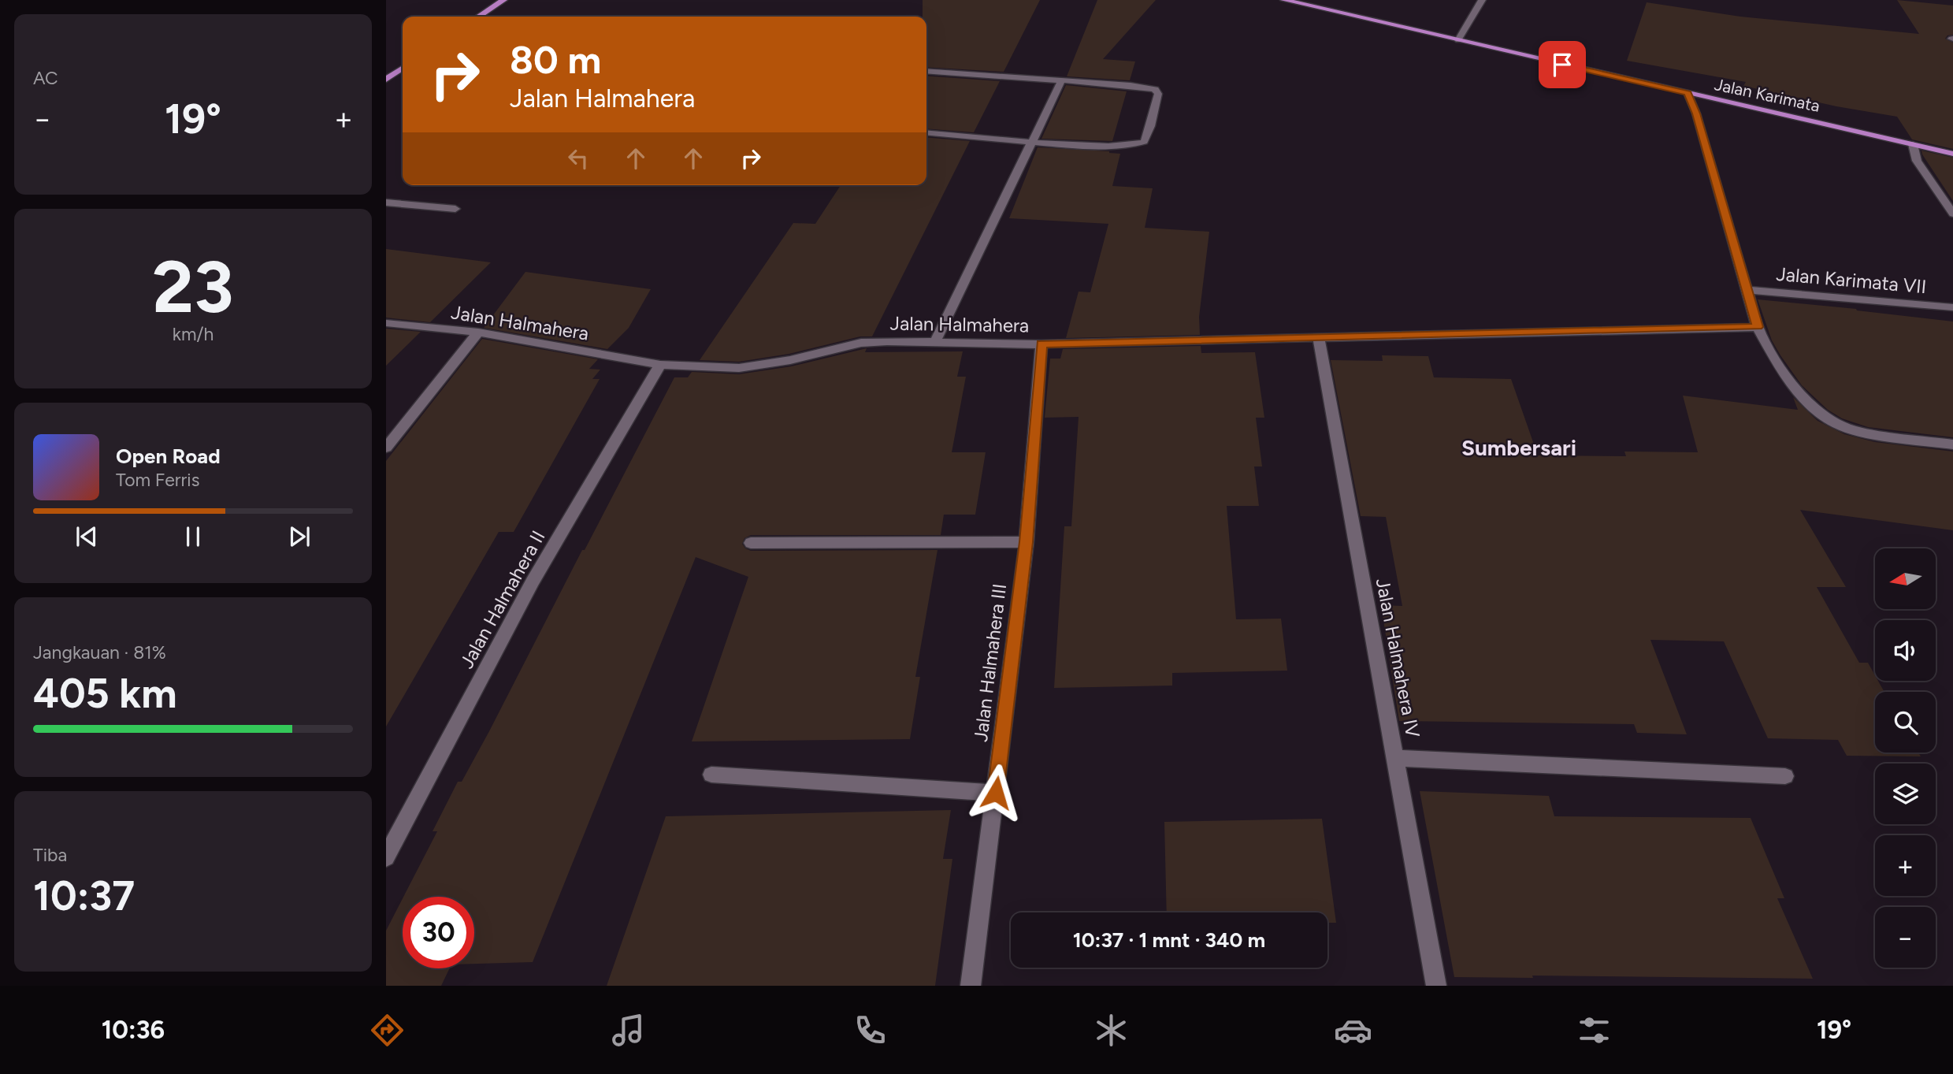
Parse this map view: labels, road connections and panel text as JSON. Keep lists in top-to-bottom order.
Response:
{
  "streets": {
    "main road": ["Jalan Karimata"],
    "street": [
      "Jalan Karimata VII",
      "Jalan Halmahera",
      "Jalan Halmahera II",
      "Jalan Halmahera IV",
      "Jalan Halmahera III"
    ]
  },
  "crossings": [
    ["Jalan Halmahera", "Jalan Halmahera II"],
    ["Jalan Halmahera", "Jalan Halmahera IV"],
    ["Jalan Halmahera", "Jalan Halmahera III"]
  ],
  "districts": ["Sumbersari"],
  "north": "left",
  "page": {
    "tile": [
      "AC",
      ["23", "km/h"],
      ["Jangkauan · 81%", "405 km"],
      ["Tiba", "10:37"]
    ],
    "turn": ["80 m", "Jalan Halmahera"],
    "heat": ["−", "19°", "+"],
    "song": ["Open Road", "Tom Ferris"],
    "map_buttons": ["+", "−"],
    "limit": "30",
    "trip": "10:37 · 1 mnt · 340 m",
    "tabs": ["10:36", "19°"]
  }
}
